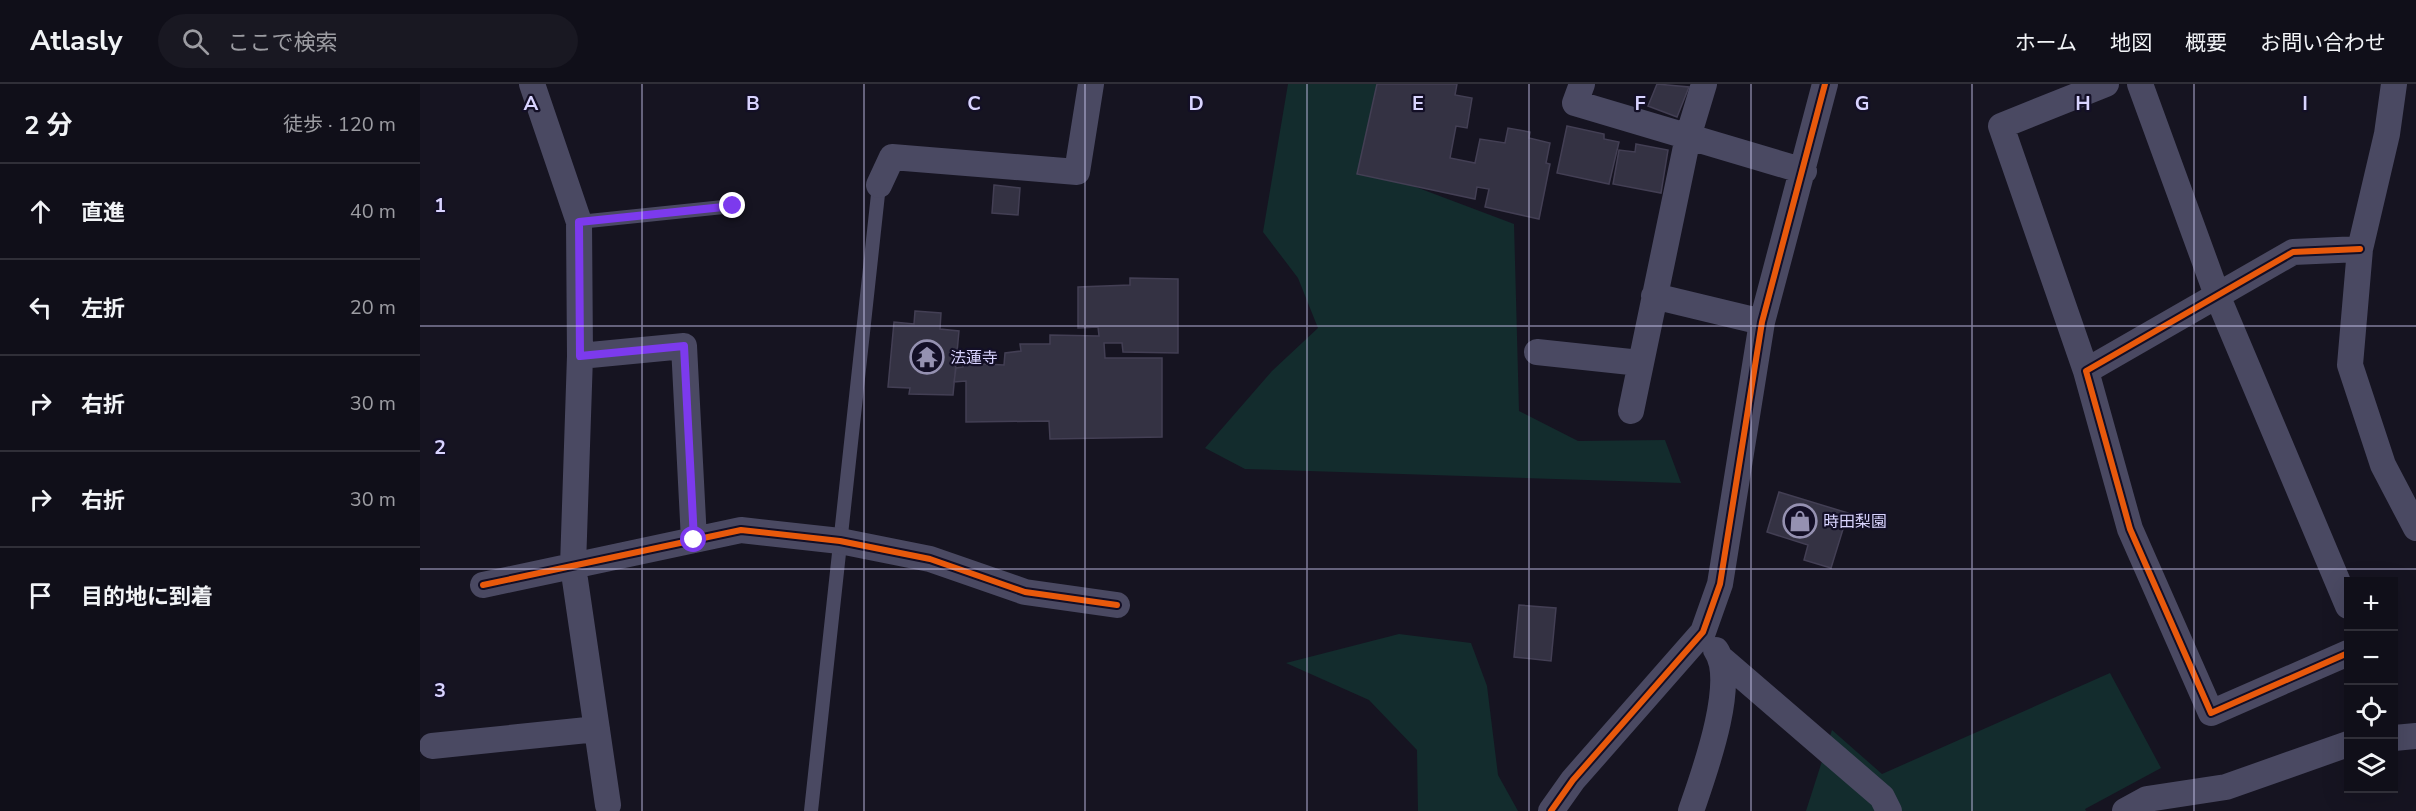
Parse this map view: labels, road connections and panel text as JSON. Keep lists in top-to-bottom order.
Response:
{
  "places": {
    "temple": ["法蓮寺"],
    "shop": ["時田梨園"]
  },
  "page": {
    "header": "Atlasly",
    "search": "ここで検索",
    "nav": [
      "ホーム",
      "地図",
      "概要",
      "お問い合わせ"
    ],
    "heading": ["2 分", "徒歩 · 120 m"],
    "list": [
      ["直進", "40 m"],
      ["左折", "20 m"],
      ["右折", "30 m"],
      ["右折", "30 m"],
      "目的地に到着"
    ],
    "map_buttons": ["+", "−"]
  },
  "grid": {
    "columns": [
      "A",
      "B",
      "C",
      "D",
      "E",
      "F",
      "G",
      "H",
      "I"
    ],
    "rows": ["1", "2", "3"]
  }
}
